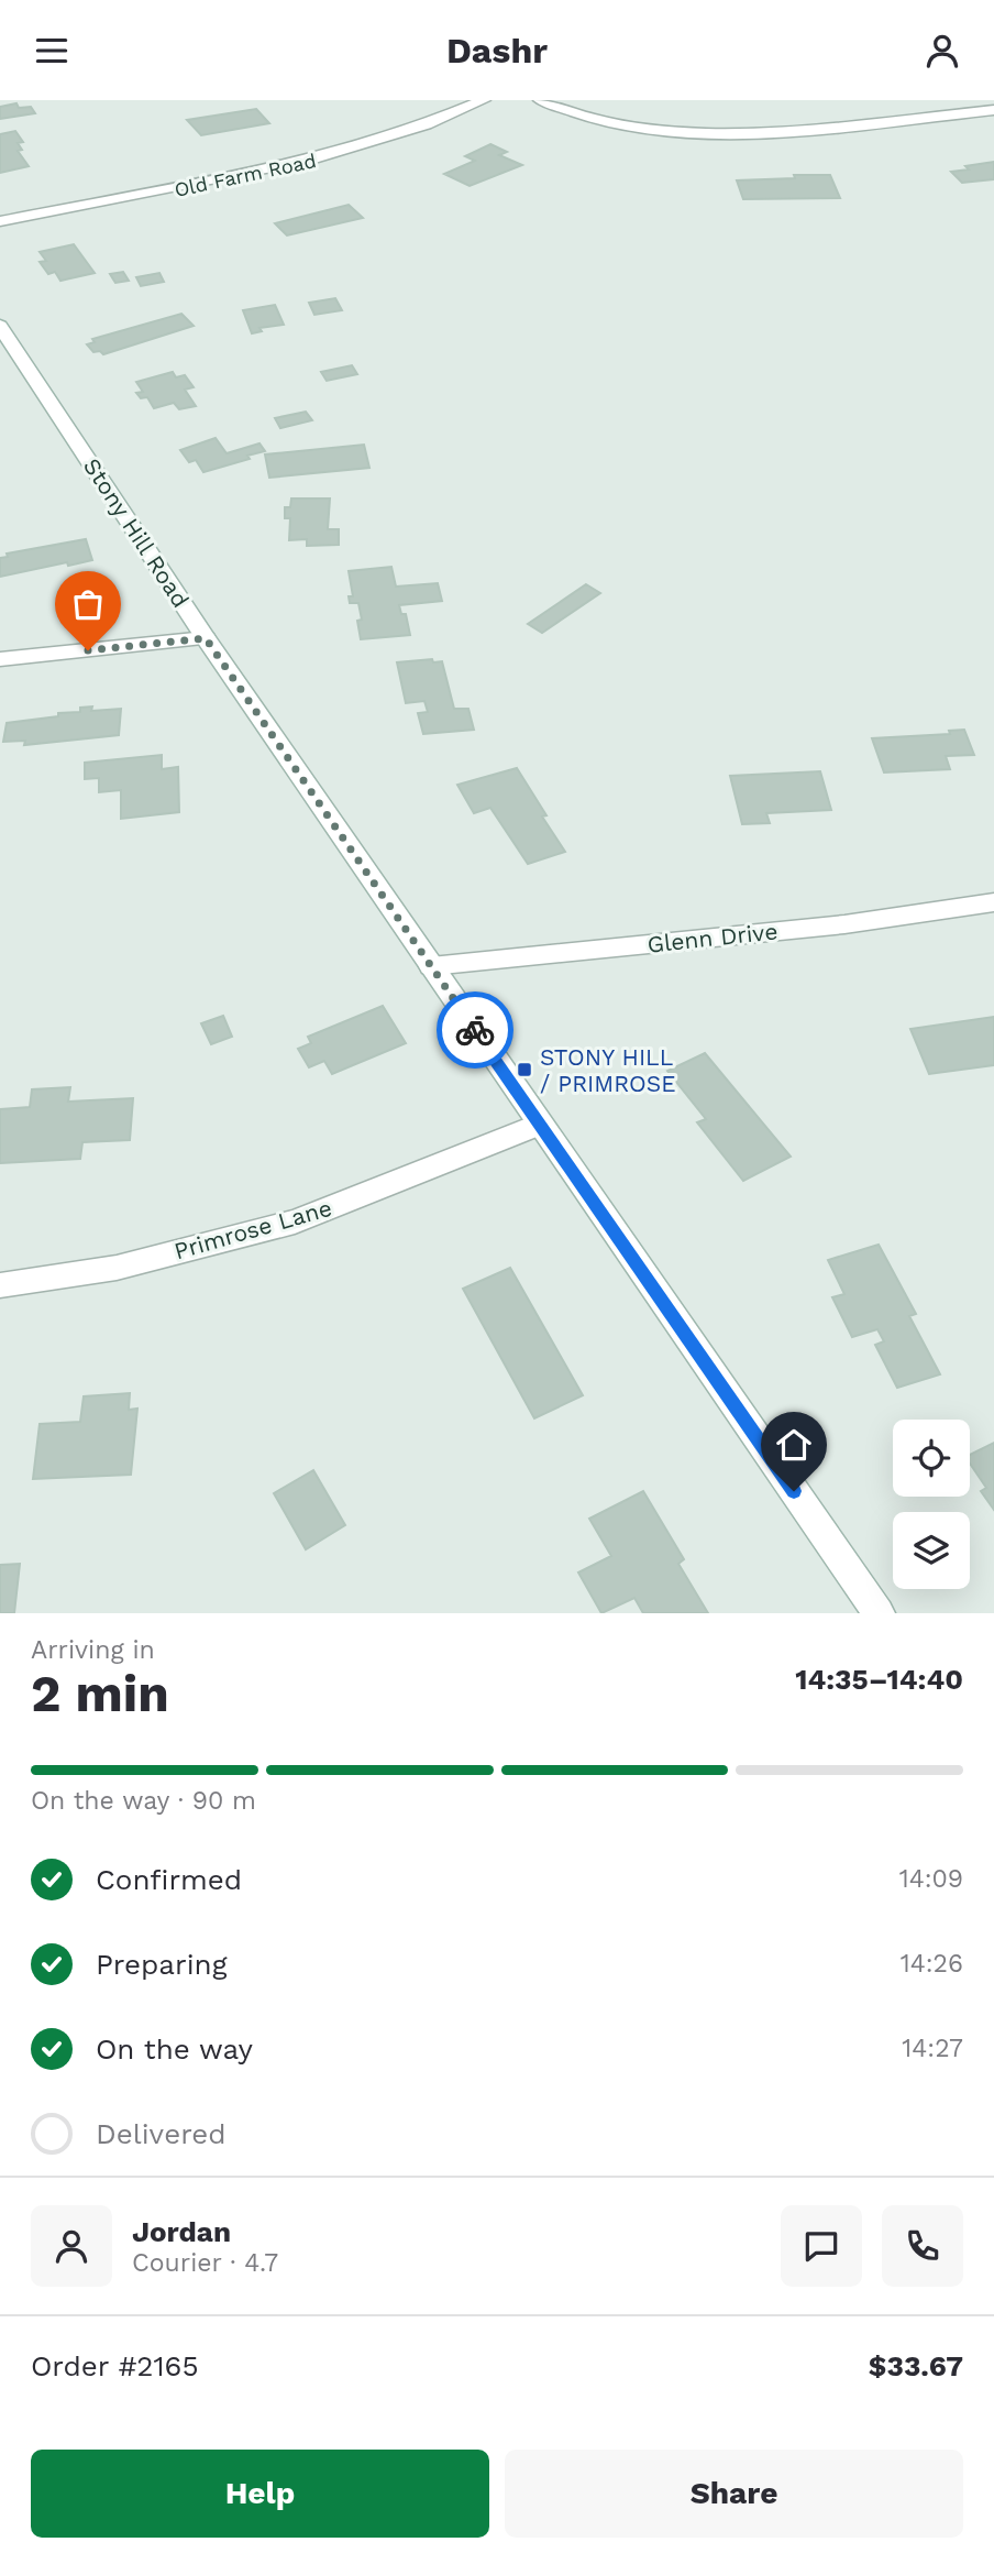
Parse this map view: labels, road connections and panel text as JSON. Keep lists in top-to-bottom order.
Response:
{
  "streets": {
    "street": [
      "Old Farm Road",
      "Stony Hill Road",
      "Glenn Drive",
      "Primrose Lane"
    ]
  },
  "crossings": [
    ["Stony Hill Road", "Glenn Drive"],
    ["Stony Hill Road", "Primrose Lane"]
  ],
  "places": {
    "transit": ["STONY HILL / PRIMROSE"]
  },
  "page": {
    "header": "Dashr",
    "heading": ["2 min", "Arriving in", "14:35–14:40"],
    "panel": [
      "Jordan",
      "Courier · 4.7",
      "Order #2165",
      "$33.67"
    ],
    "bar": "On the way · 90 m",
    "list": [
      ["Confirmed", "14:09"],
      ["Preparing", "14:26"],
      ["On the way", "14:27"],
      "Delivered"
    ],
    "buttons": ["Help", "Share"]
  }
}
